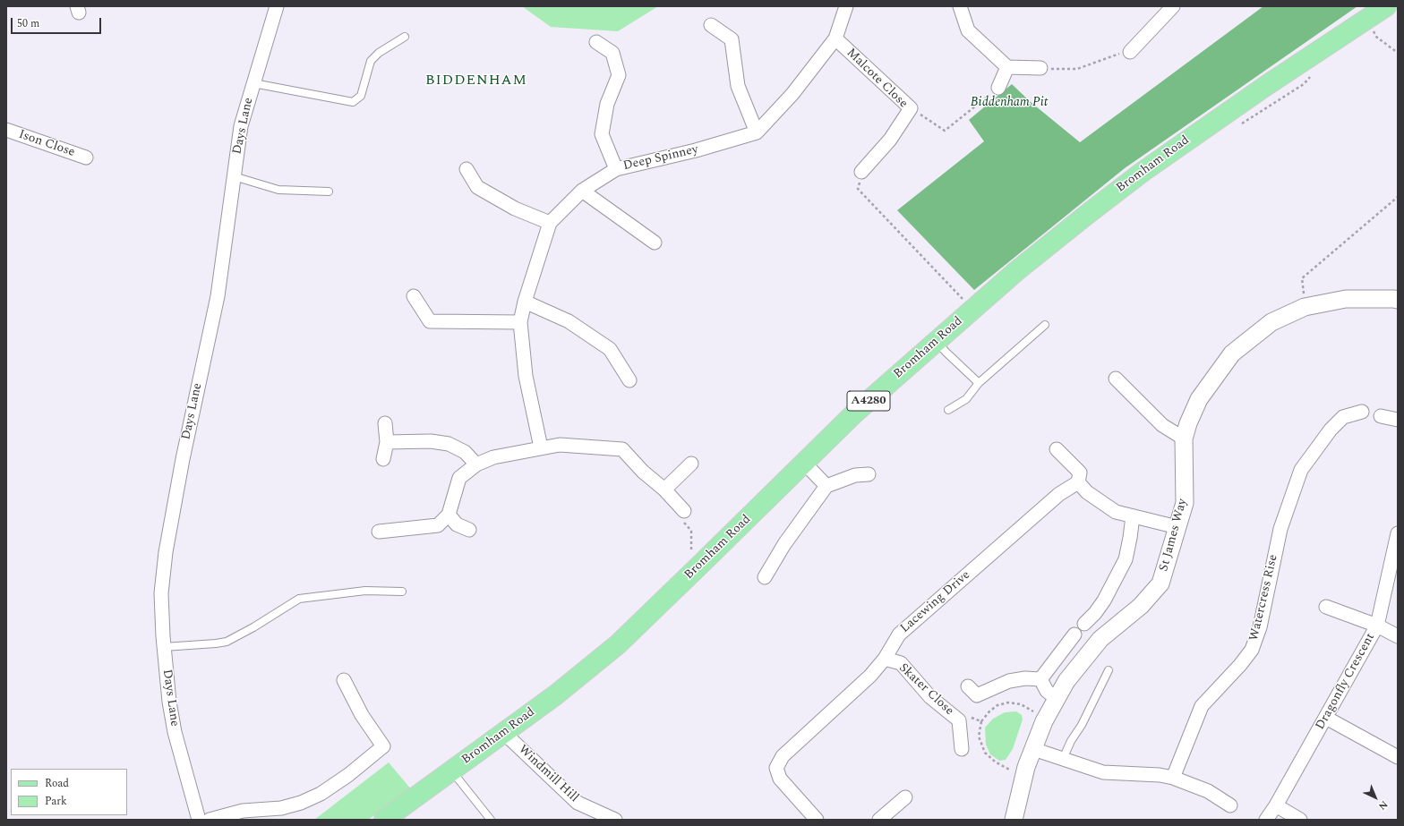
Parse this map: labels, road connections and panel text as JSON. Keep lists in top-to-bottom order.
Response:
{
  "streets": {
    "main road": ["Bromham Road", "A4280"],
    "street": [
      "Malcote Close",
      "Days Lane",
      "Ison Close",
      "Deep Spinney",
      "St James Way",
      "Watercress Rise",
      "Lacewing Drive",
      "Dragonfly Crescent",
      "Skater Close",
      "Windmill Hill"
    ]
  },
  "crossings": [
    ["Bromham Road", "Windmill Hill"],
    ["Lacewing Drive", "Skater Close"]
  ],
  "districts": ["BIDDENHAM"],
  "parks": ["Biddenham Pit"],
  "legend": ["Road", "Park"],
  "scale_bar": "50 m",
  "north": "bottom right"
}
